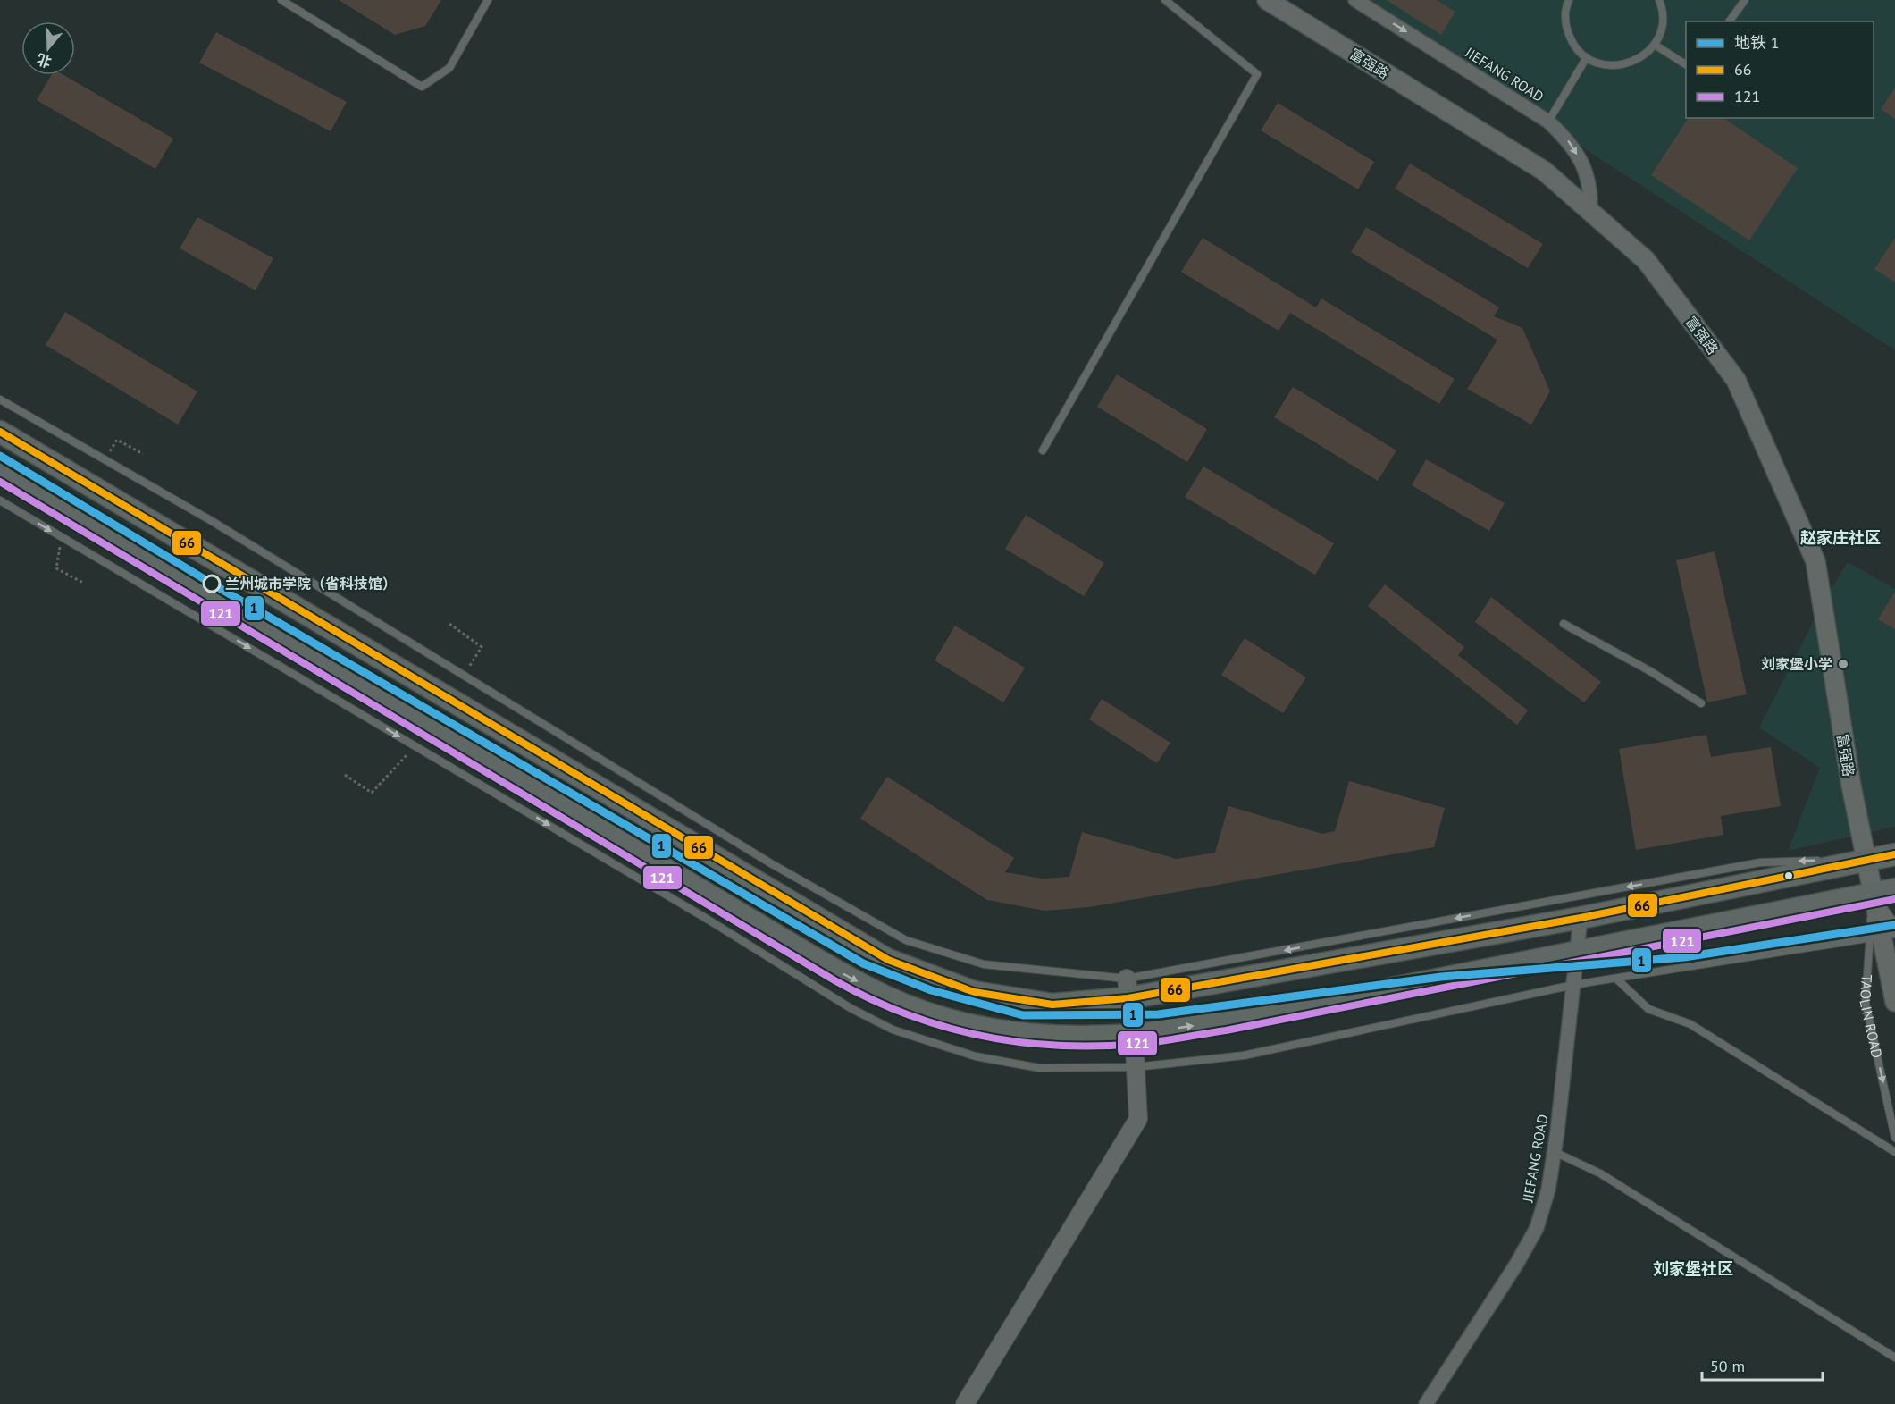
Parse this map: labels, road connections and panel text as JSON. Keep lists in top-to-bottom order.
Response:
{
  "streets": {
    "main road": ["富强路", "TAOLIN ROAD"],
    "street": ["JIEFANG ROAD"]
  },
  "crossings": [
    ["富强路", "JIEFANG ROAD"],
    ["富强路", "TAOLIN ROAD"]
  ],
  "one_way": ["JIEFANG ROAD"],
  "districts": ["赵家庄社区", "刘家堡社区"],
  "places": ["兰州城市学院（省科技馆）", "刘家堡小学"],
  "lines": ["transit line 66", "metro line 1", "transit line 121"],
  "legend": ["地铁 1", "66", "121"],
  "scale_bar": "50 m",
  "north": "bottom"
}
